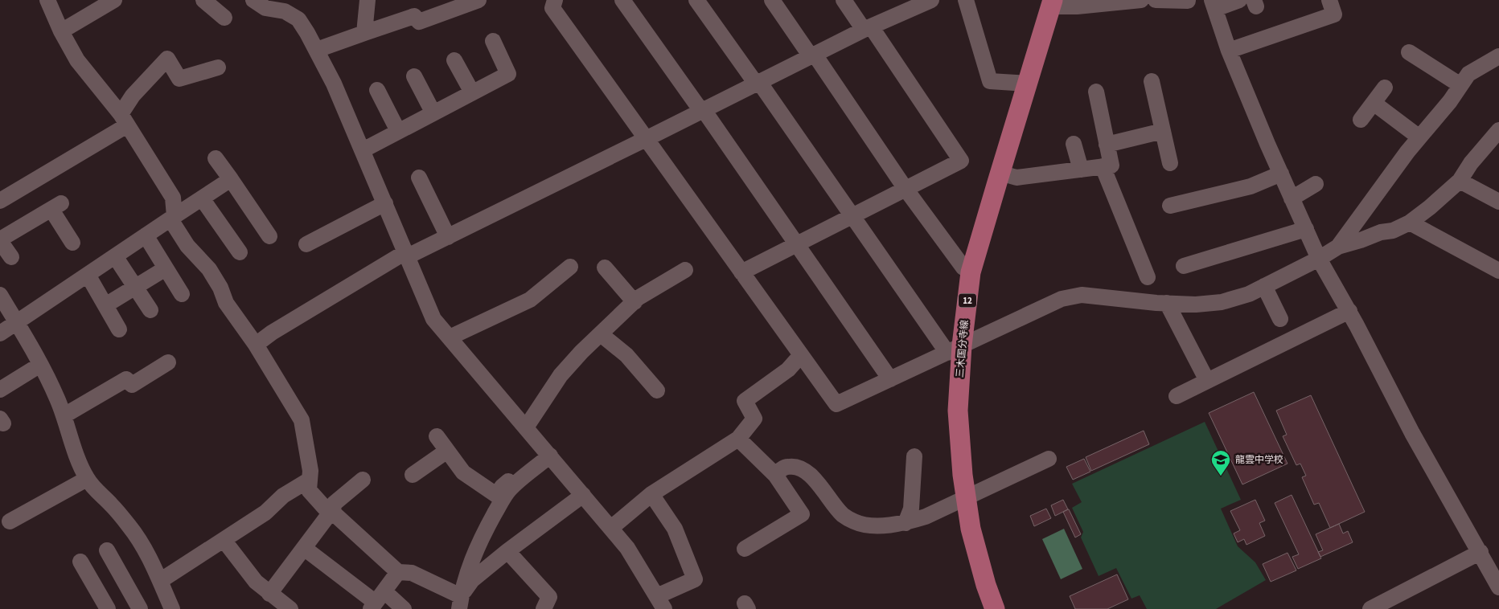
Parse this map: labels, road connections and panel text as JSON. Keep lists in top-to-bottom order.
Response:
{
  "streets": {
    "main road": ["12", "三木国分寺線"]
  },
  "places": {
    "school or university": ["龍雲中学校"]
  }
}
